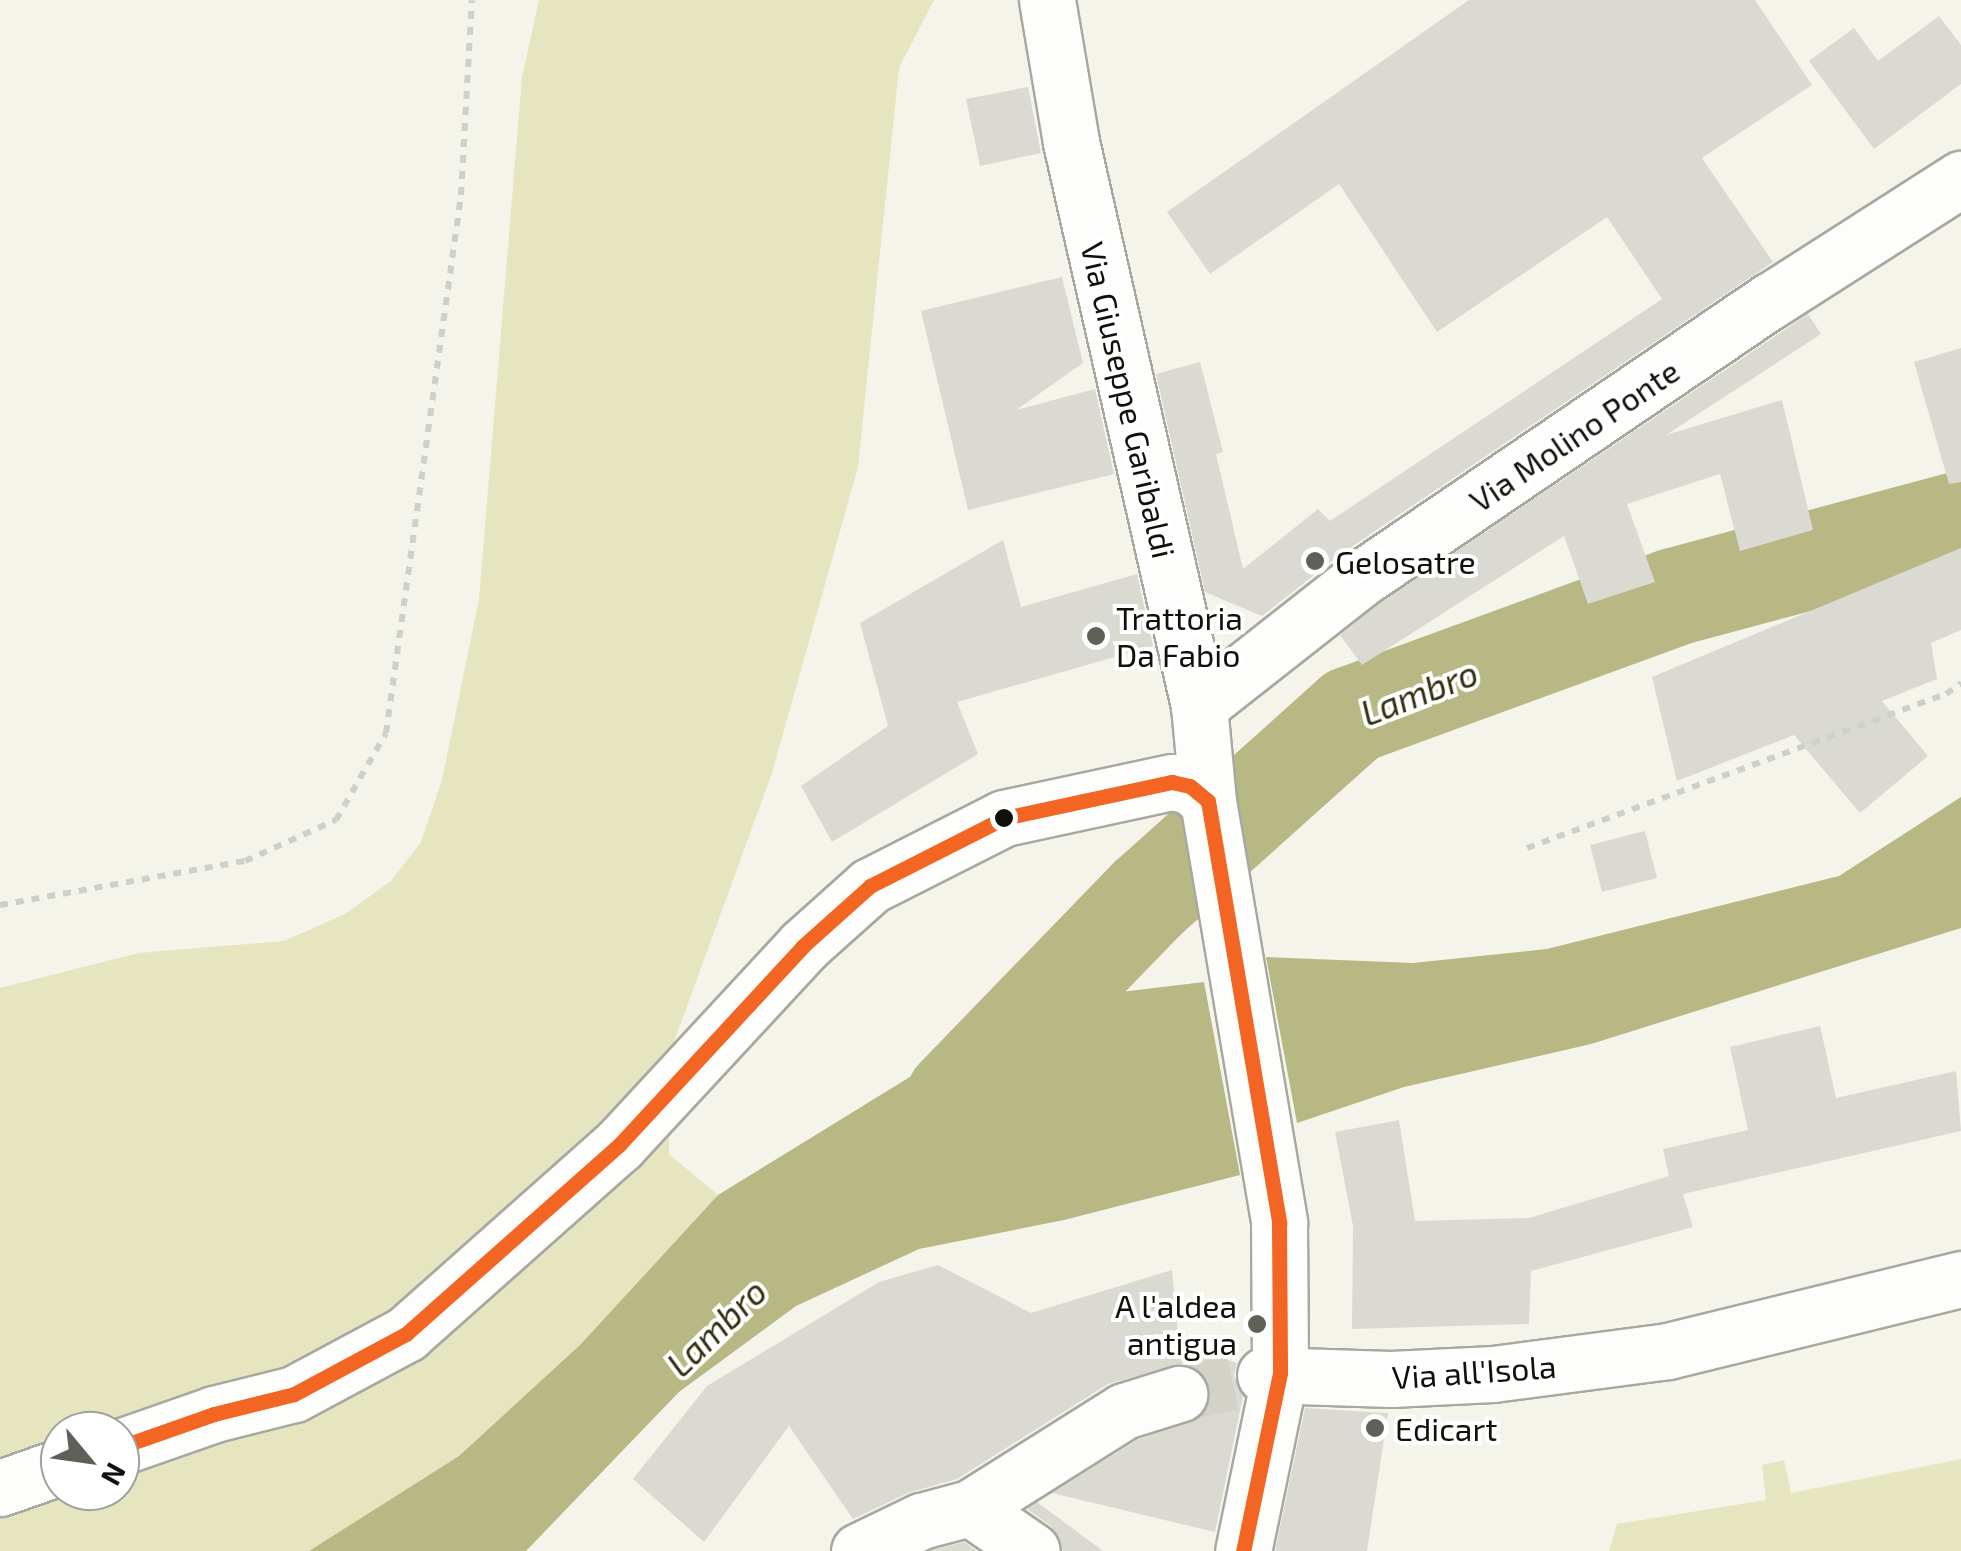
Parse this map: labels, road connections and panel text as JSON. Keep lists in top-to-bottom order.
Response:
{
  "streets": {
    "street": ["Via Giuseppe Garibaldi", "Via Molino Ponte", "Via all'Isola"]
  },
  "crossings": [
    ["Via Giuseppe Garibaldi", "Via Molino Ponte"],
    ["Via Giuseppe Garibaldi", "Via all'Isola"]
  ],
  "water": ["Lambro"],
  "places": [
    "Gelosatre",
    "Trattoria Da Fabio",
    "A l'aldea antigua",
    "Edicart"
  ],
  "north": "bottom right"
}
